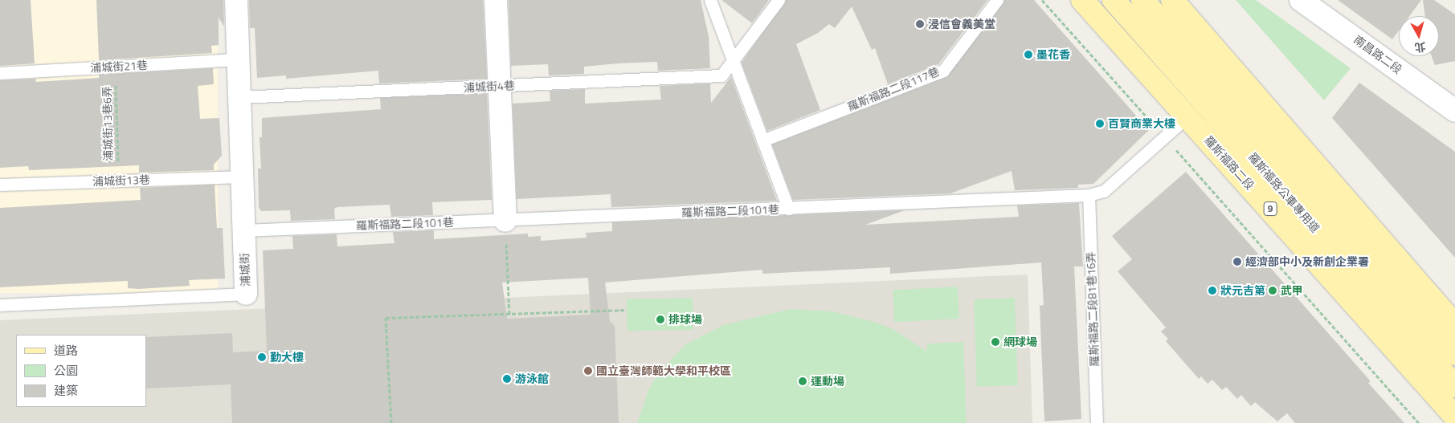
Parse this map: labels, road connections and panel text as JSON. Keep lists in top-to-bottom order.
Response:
{
  "streets": {
    "main road": ["羅斯福路二段", "羅斯福路公車專用道", "9"],
    "street": ["南昌路二段", "浦城街"],
    "lane": [
      "浦城街21巷",
      "浦城街4巷",
      "羅斯福路二段117巷",
      "浦城街13巷",
      "羅斯福路二段101巷",
      "羅斯福路二段81巷16弄"
    ],
    "path": ["浦城街13巷6弄"]
  },
  "crossings": [
    ["浦城街21巷", "浦城街13巷6弄"],
    ["浦城街21巷", "浦城街"],
    ["浦城街4巷", "浦城街"],
    ["浦城街13巷6弄", "浦城街13巷"],
    ["羅斯福路二段", "羅斯福路二段101巷"],
    ["浦城街13巷", "浦城街"],
    ["羅斯福路二段101巷", "浦城街"],
    ["羅斯福路二段101巷", "羅斯福路二段81巷16弄"]
  ],
  "places": [
    "浸信會義美堂",
    "墨花香",
    "百賢商業大樓",
    "經濟部中小及新創企業署",
    "狀元吉第",
    "武甲",
    "排球場",
    "網球場",
    "勤大樓",
    "國立臺灣師範大學和平校區",
    "游泳館",
    "運動場"
  ],
  "legend": ["道路", "公園", "建築"],
  "north": "bottom"
}
